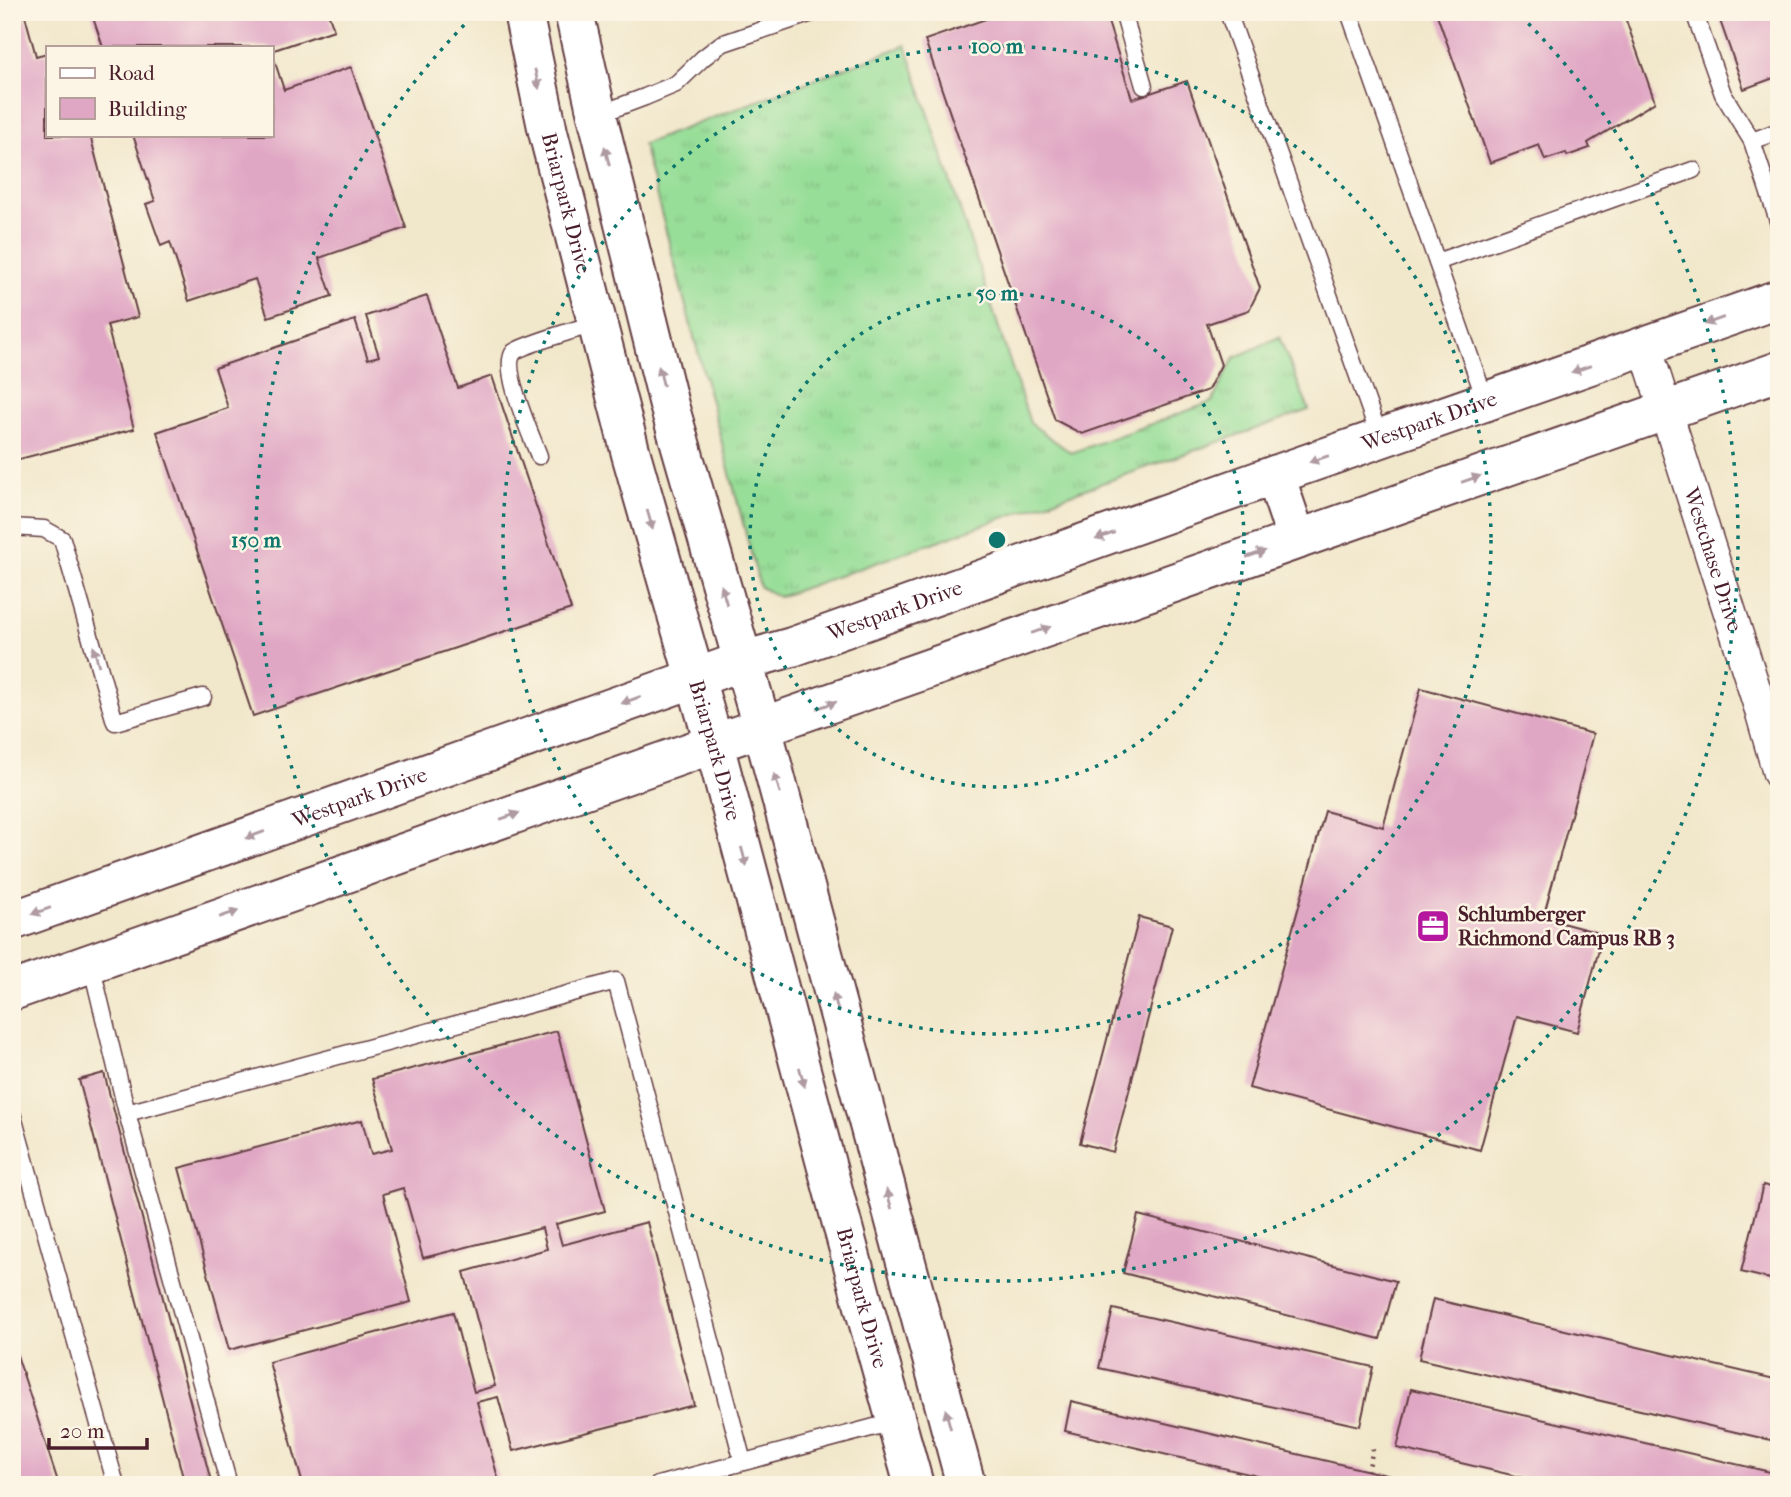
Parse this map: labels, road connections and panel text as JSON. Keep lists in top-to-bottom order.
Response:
{
  "streets": {
    "main road": ["Briarpark Drive", "Westpark Drive"],
    "street": ["Westchase Drive"]
  },
  "crossings": [
    ["Briarpark Drive", "Westpark Drive"],
    ["Westpark Drive", "Westchase Drive"]
  ],
  "places": {
    "office": ["Schlumberger Richmond Campus RB 3"]
  },
  "legend": ["Road", "Building"],
  "scale_bar": "20 m",
  "rings": ["100 m", "50 m", "150 m"]
}
